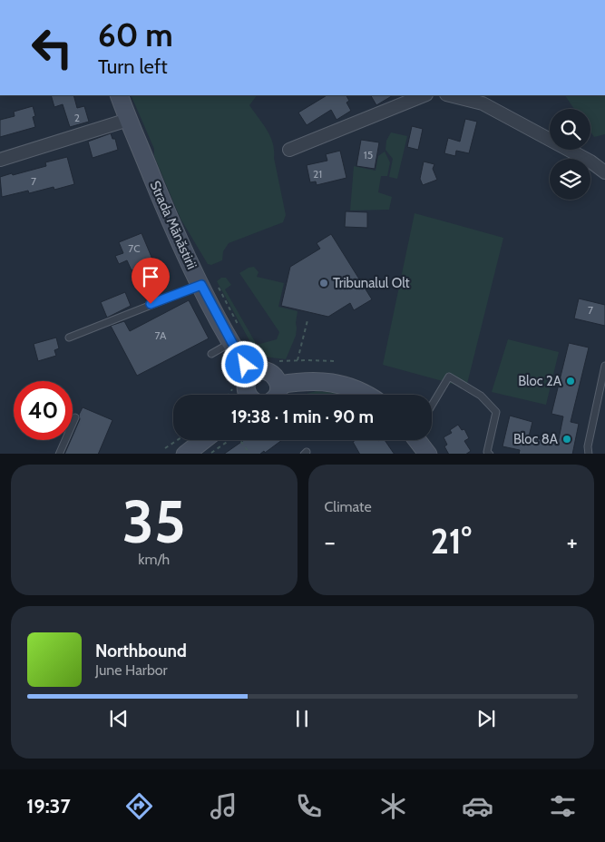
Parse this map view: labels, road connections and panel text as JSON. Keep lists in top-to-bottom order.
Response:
{
  "streets": {
    "street": ["Strada Mănăstirii"]
  },
  "places": ["Tribunalul Olt", "Bloc 2A", "Bloc 8A"],
  "house_numbers": [
    "2",
    "15",
    "21",
    "7",
    "7C",
    "7",
    "7A"
  ],
  "page": {
    "turn": ["60 m", "Turn left"],
    "limit": "40",
    "trip": "19:38 · 1 min · 90 m",
    "tile": [
      ["35", "km/h"],
      "Climate"
    ],
    "heat": ["−", "21°", "+"],
    "song": ["Northbound", "June Harbor"],
    "tabs": "19:37"
  }
}
